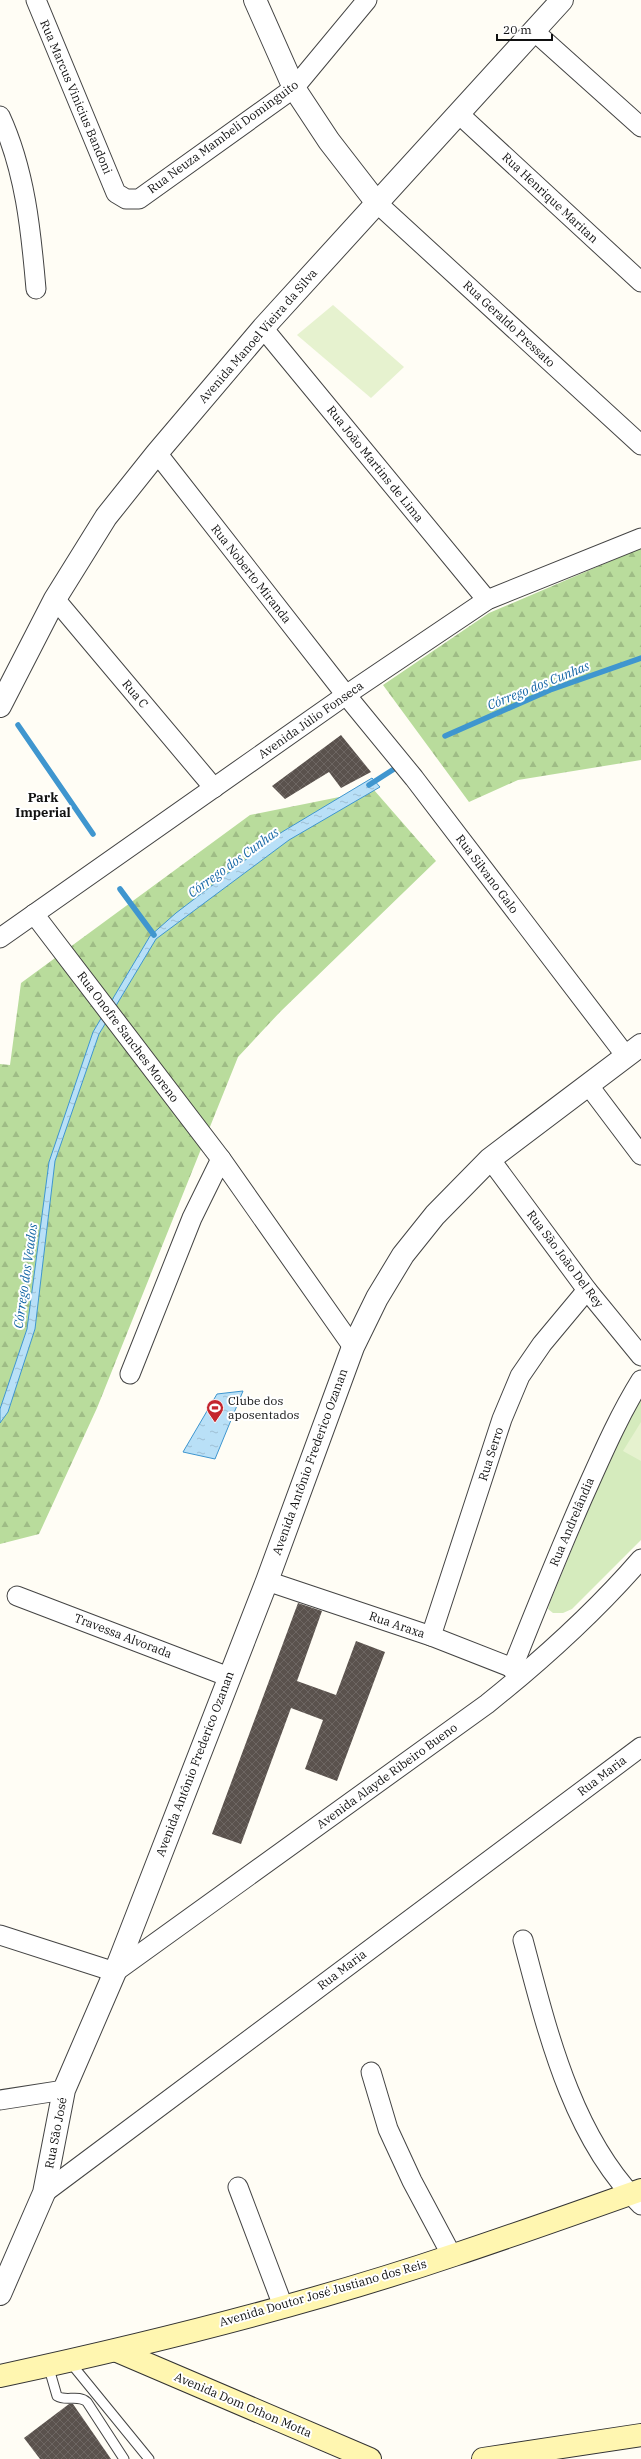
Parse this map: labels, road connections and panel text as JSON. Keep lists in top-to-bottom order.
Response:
{
  "streets": {
    "main road": ["Avenida Doutor José Justiano dos Reis", "Avenida Dom Othon Motta"],
    "street": [
      "Rua Marcus Vinicius Bandoni",
      "Rua Neuza Mambeli Dominguito",
      "Rua Henrique Maritan",
      "Rua Geraldo Pressato",
      "Avenida Manoel Vieira da Silva",
      "Rua João Martins de Lima",
      "Rua Noberto Miranda",
      "Rua C",
      "Avenida Júlio Fonseca",
      "Rua Silvano Galo",
      "Rua Onofre Sanches Moreno",
      "Rua São João Del Rey",
      "Rua Serro",
      "Avenida Antônio Frederico Ozanan",
      "Rua Andrelândia",
      "Rua Araxa",
      "Travessa Alvorada",
      "Avenida Alayde Ribeiro Bueno",
      "Rua Maria",
      "Rua São José"
    ]
  },
  "crossings": [
    ["Rua Marcus Vinicius Bandoni", "Rua Neuza Mambeli Dominguito"],
    ["Rua Henrique Maritan", "Avenida Manoel Vieira da Silva"],
    ["Rua Geraldo Pressato", "Avenida Manoel Vieira da Silva"],
    ["Avenida Manoel Vieira da Silva", "Rua João Martins de Lima"],
    ["Avenida Manoel Vieira da Silva", "Rua Noberto Miranda"],
    ["Avenida Manoel Vieira da Silva", "Rua C"],
    ["Rua João Martins de Lima", "Avenida Júlio Fonseca"],
    ["Rua Noberto Miranda", "Avenida Júlio Fonseca"],
    ["Rua Noberto Miranda", "Rua Silvano Galo"],
    ["Rua C", "Avenida Júlio Fonseca"],
    ["Avenida Júlio Fonseca", "Rua Silvano Galo"],
    ["Avenida Júlio Fonseca", "Rua Onofre Sanches Moreno"],
    ["Rua Silvano Galo", "Avenida Antônio Frederico Ozanan"],
    ["Rua Onofre Sanches Moreno", "Avenida Antônio Frederico Ozanan"],
    ["Rua São João Del Rey", "Rua Serro"],
    ["Rua São João Del Rey", "Avenida Antônio Frederico Ozanan"],
    ["Rua Serro", "Rua Araxa"],
    ["Avenida Antônio Frederico Ozanan", "Rua Araxa"],
    ["Avenida Antônio Frederico Ozanan", "Travessa Alvorada"],
    ["Avenida Antônio Frederico Ozanan", "Avenida Alayde Ribeiro Bueno"],
    ["Avenida Antônio Frederico Ozanan", "Rua São José"],
    ["Rua Andrelândia", "Rua Araxa"],
    ["Rua Andrelândia", "Avenida Alayde Ribeiro Bueno"],
    ["Rua Araxa", "Avenida Alayde Ribeiro Bueno"],
    ["Avenida Alayde Ribeiro Bueno", "Rua São José"],
    ["Rua Maria", "Rua São José"],
    ["Avenida Doutor José Justiano dos Reis", "Avenida Dom Othon Motta"]
  ],
  "districts": ["Park Imperial"],
  "water": ["Córrego dos Cunhas", "Córrego dos Veados"],
  "places": {
    "sports": ["Clube dos aposentados"]
  },
  "scale_bar": "20 m"
}
